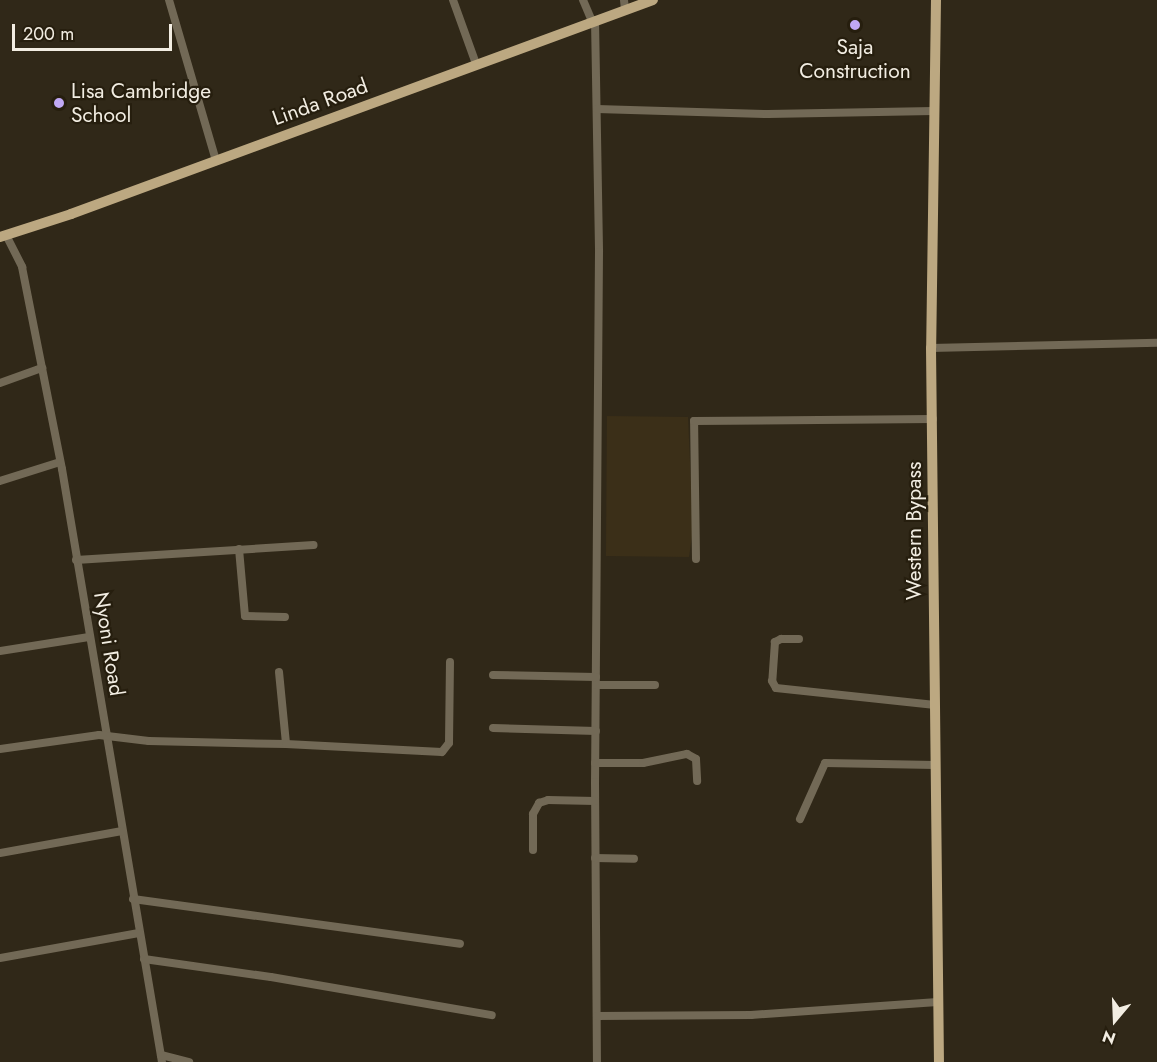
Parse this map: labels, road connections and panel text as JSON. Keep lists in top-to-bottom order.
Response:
{
  "streets": {
    "main road": ["Linda Road", "Western Bypass"],
    "street": ["Nyoni Road"]
  },
  "crossings": [
    ["Linda Road", "Nyoni Road"]
  ],
  "places": ["Saja Construction", "Lisa Cambridge School"],
  "scale_bar": "200 m",
  "north": "bottom"
}
